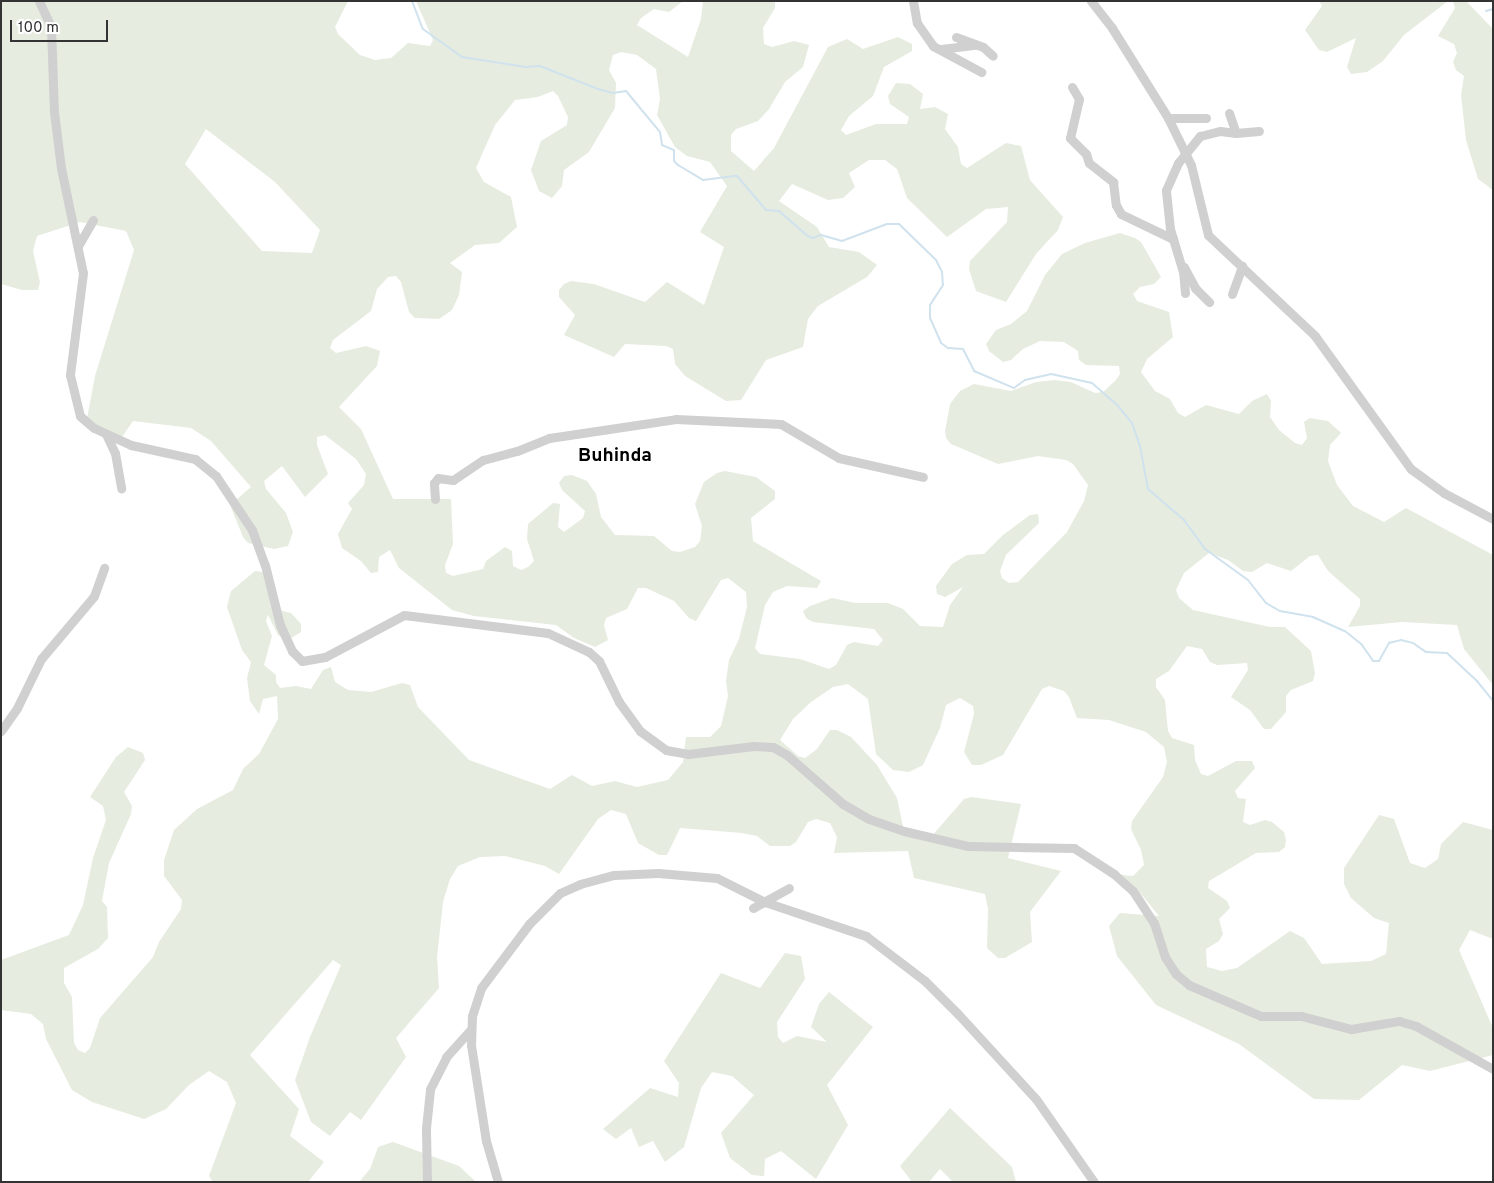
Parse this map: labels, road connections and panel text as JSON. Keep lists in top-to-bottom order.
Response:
{
  "districts": ["Buhinda"],
  "scale_bar": "100 m"
}
